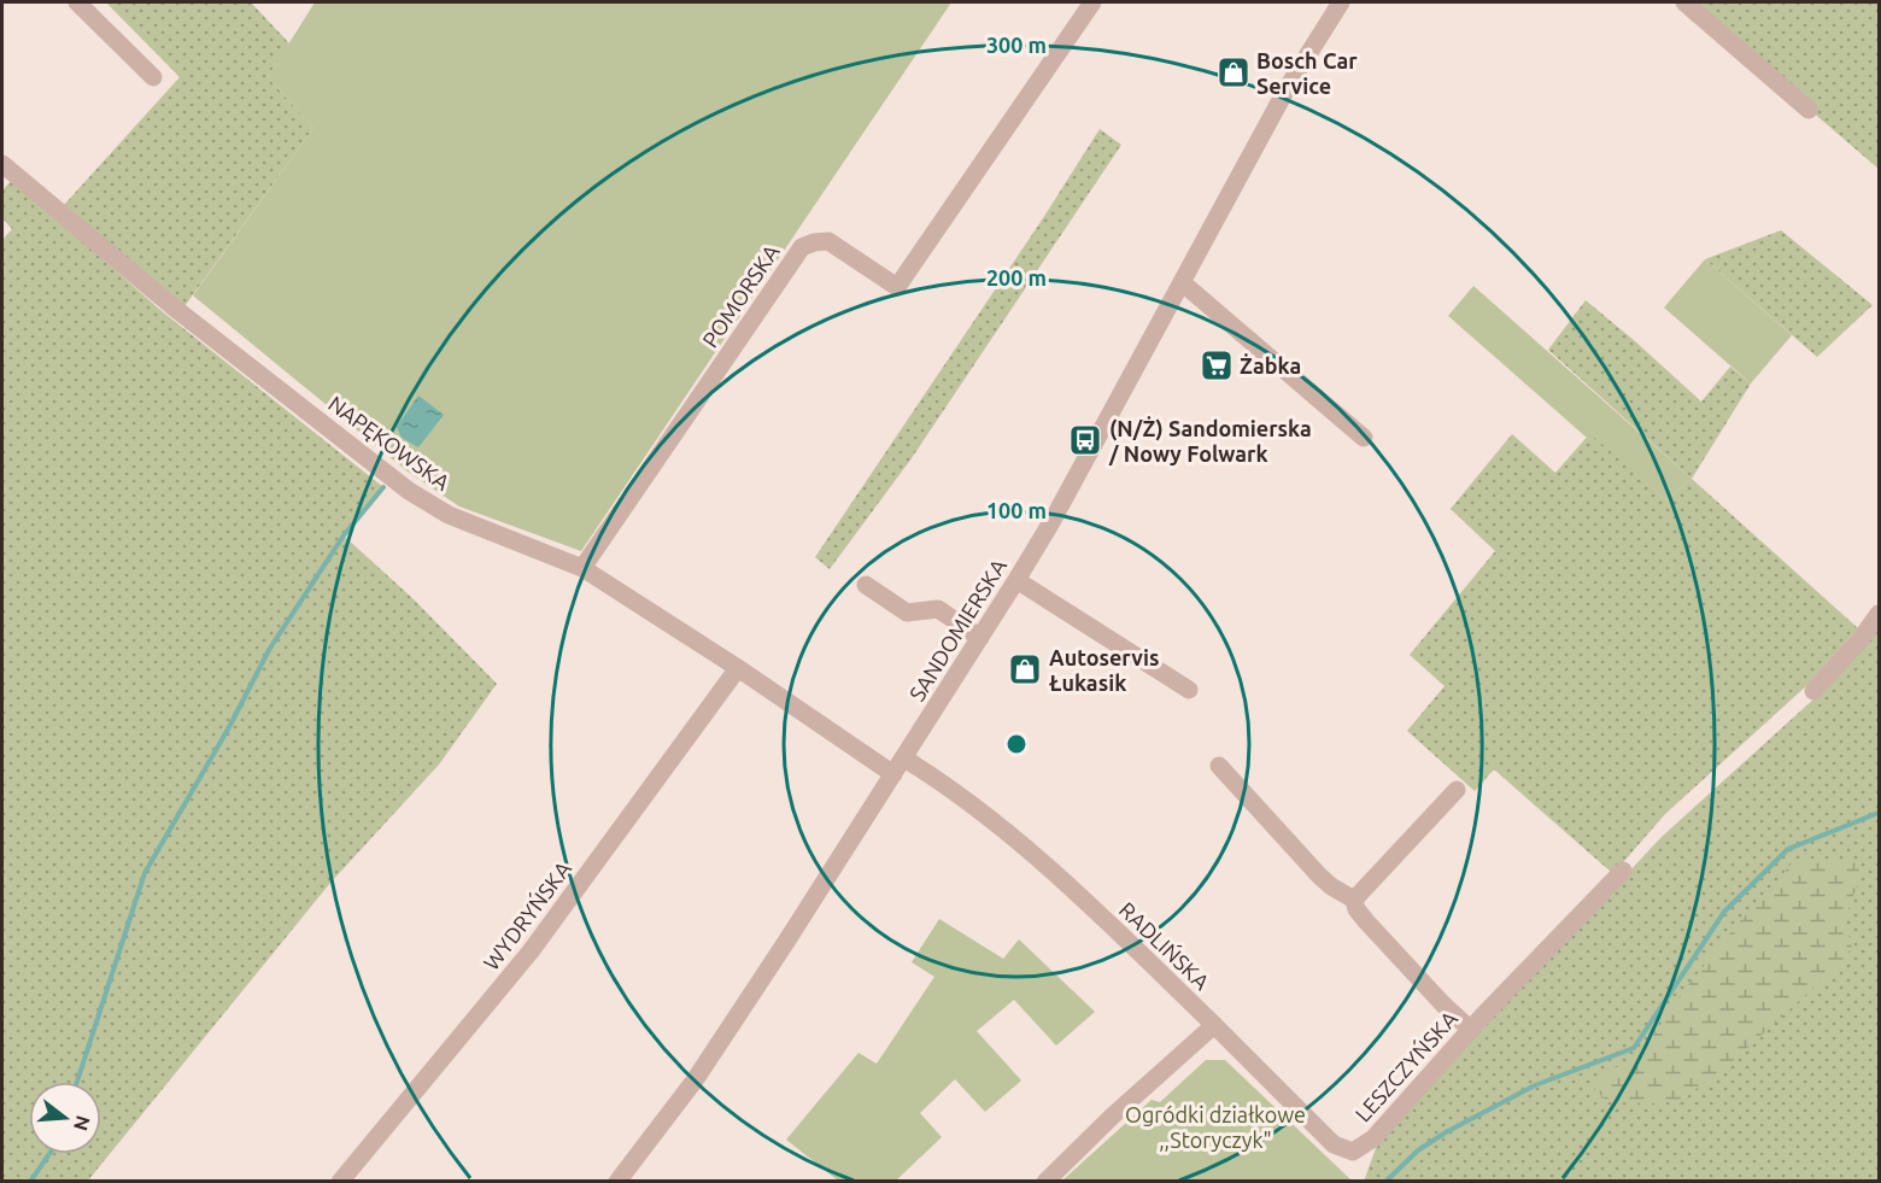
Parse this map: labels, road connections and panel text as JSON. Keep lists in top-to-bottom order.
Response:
{
  "streets": {
    "street": [
      "POMORSKA",
      "NAPĘKOWSKA",
      "SANDOMIERSKA",
      "WYDRYŃSKA",
      "RADLIŃSKA",
      "LESZCZYŃSKA"
    ]
  },
  "crossings": [
    ["POMORSKA", "NAPĘKOWSKA"],
    ["NAPĘKOWSKA", "SANDOMIERSKA"],
    ["NAPĘKOWSKA", "WYDRYŃSKA"],
    ["SANDOMIERSKA", "RADLIŃSKA"],
    ["RADLIŃSKA", "LESZCZYŃSKA"]
  ],
  "parks": ["Ogródki działkowe ,,Storyczyk\""],
  "places": {
    "shop": ["Bosch Car Service", "Autoservis Łukasik"],
    "supermarket": ["Żabka"],
    "bus stop": ["(N/Ż) Sandomierska / Nowy Folwark"]
  },
  "north": "right",
  "rings": ["300 m", "200 m", "100 m"]
}
